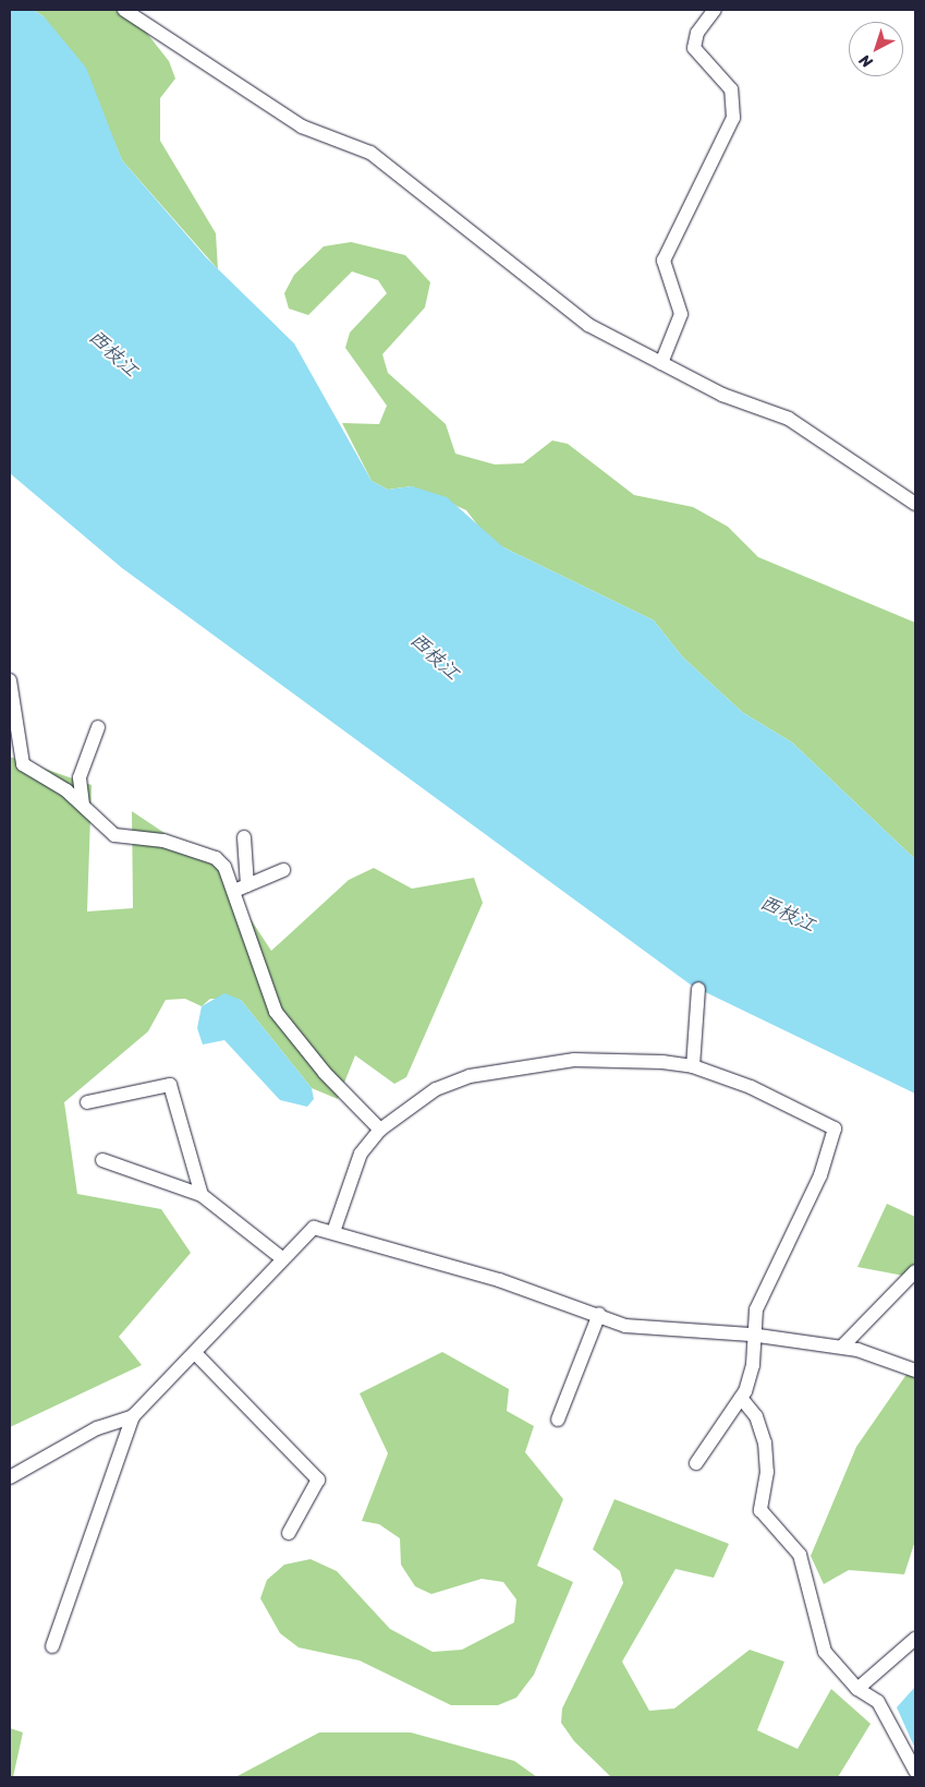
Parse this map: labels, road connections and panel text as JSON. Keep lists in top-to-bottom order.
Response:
{
  "water": ["西枝江"],
  "north": "bottom left"
}
